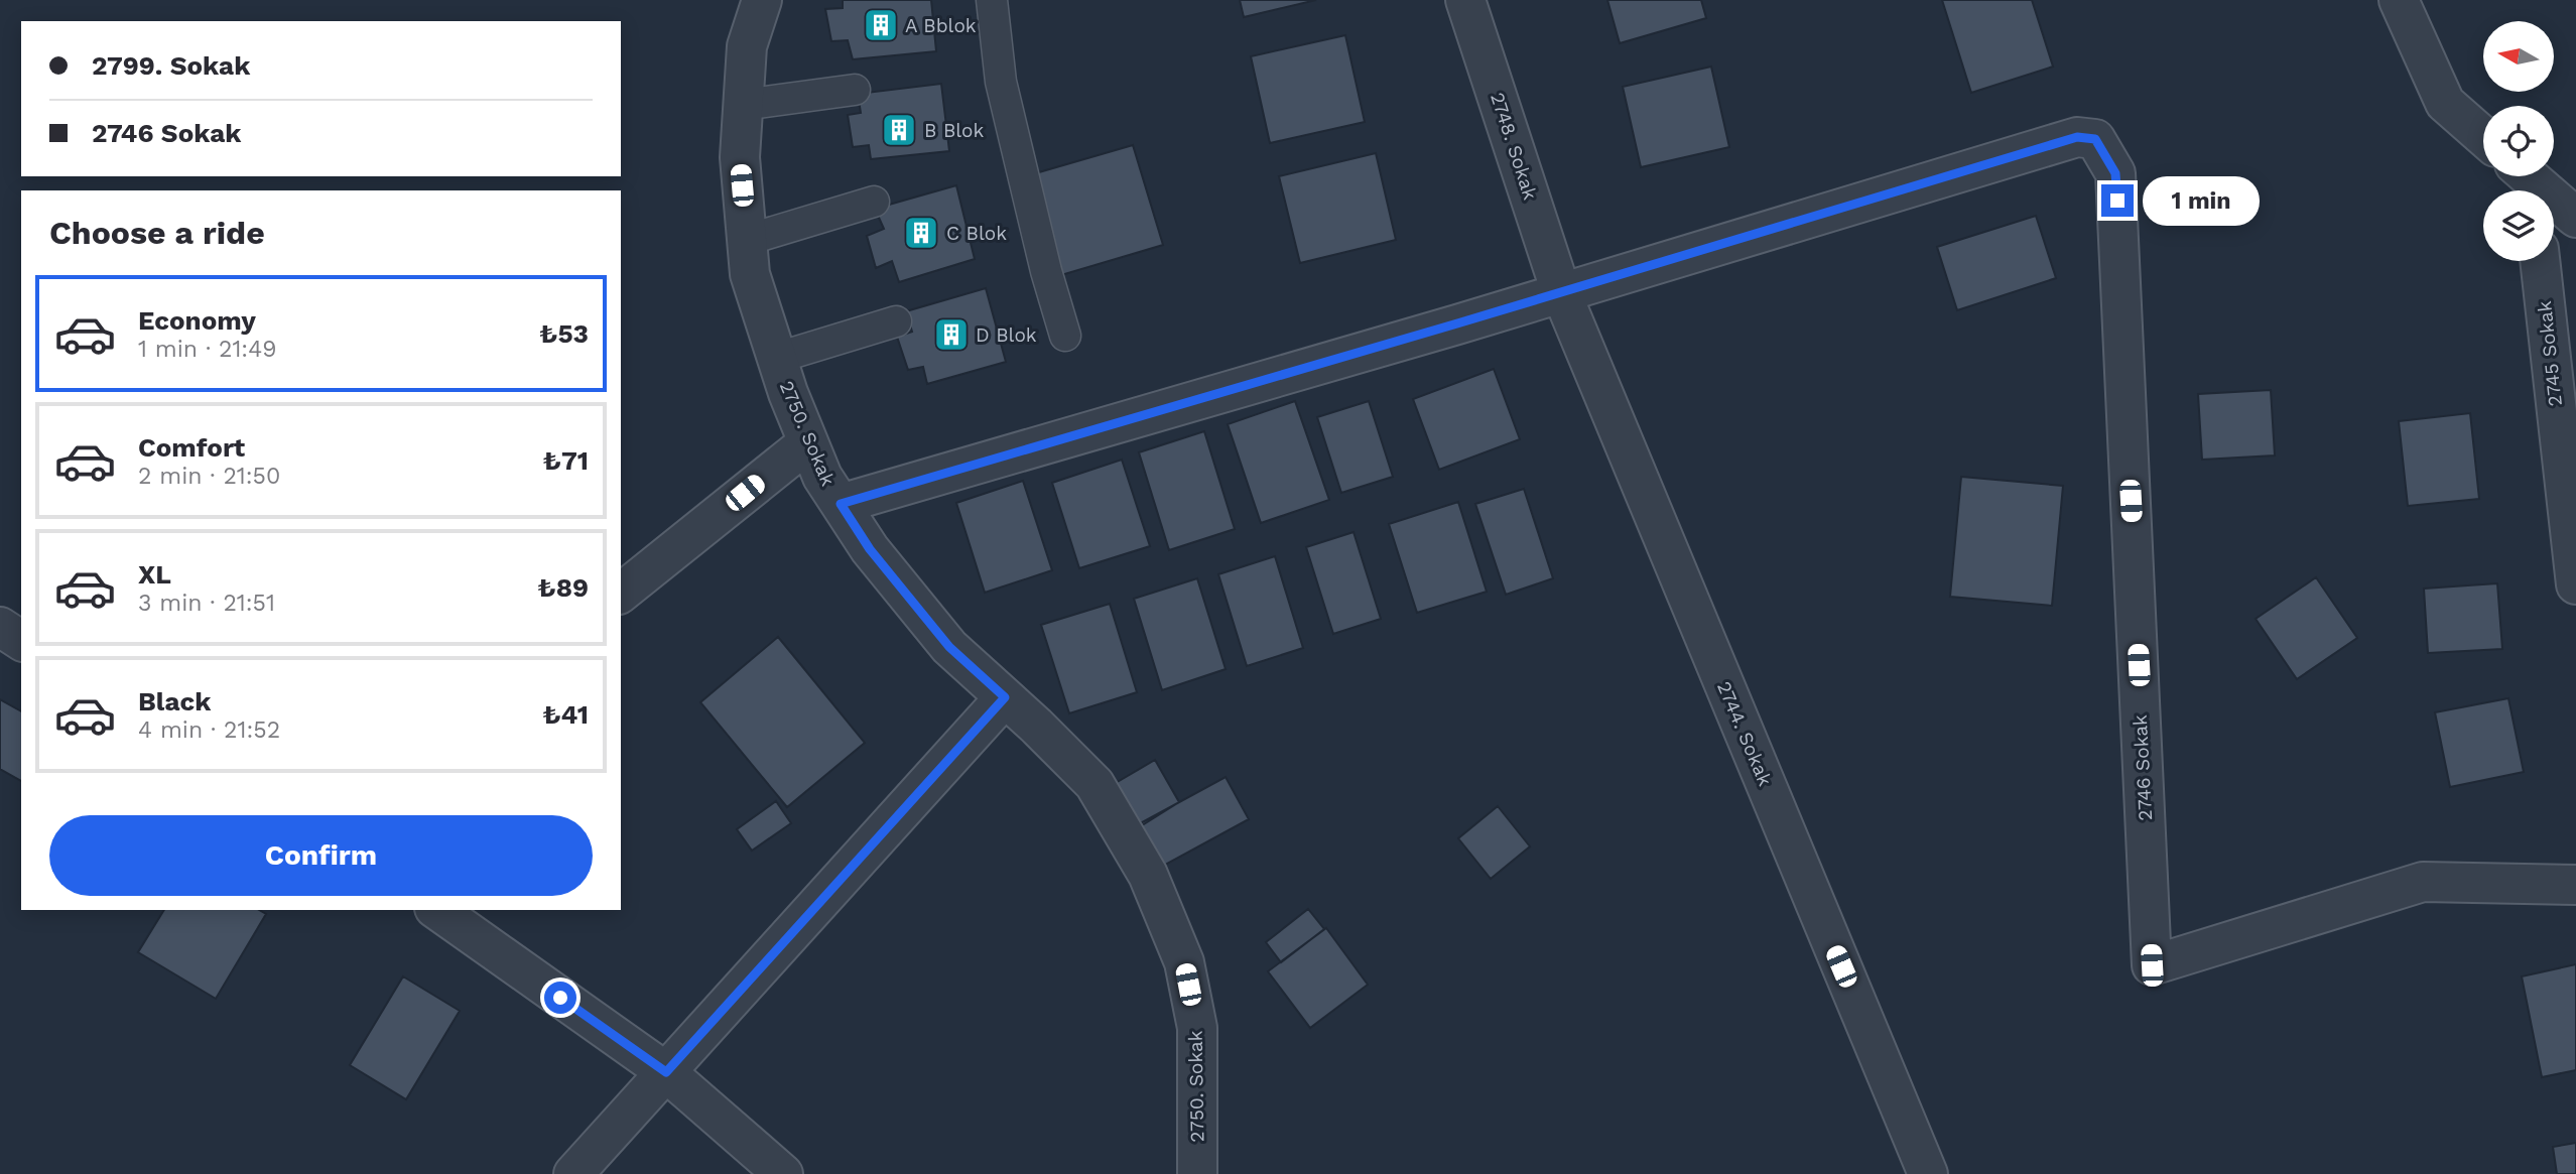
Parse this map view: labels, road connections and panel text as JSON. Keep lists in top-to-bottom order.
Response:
{
  "streets": {
    "street": [
      "2748. Sokak",
      "2745 Sokak",
      "2750. Sokak",
      "2744. Sokak",
      "2746 Sokak"
    ]
  },
  "crossings": [
    ["2748. Sokak", "2744. Sokak"],
    ["2748. Sokak", "2746 Sokak"],
    ["2744. Sokak", "2746 Sokak"]
  ],
  "places": {
    "building": [
      "A Bblok",
      "B Blok",
      "C Blok",
      "D Blok"
    ]
  },
  "north": "left",
  "page": {
    "banner": ["2799. Sokak", "2746 Sokak"],
    "bubble": "1 min",
    "heading": "Choose a ride",
    "list": [
      {
        "name": "Economy",
        "note": "1 min · 21:49",
        "value": "₺53"
      },
      {
        "name": "Comfort",
        "note": "2 min · 21:50",
        "value": "₺71"
      },
      {
        "name": "XL",
        "note": "3 min · 21:51",
        "value": "₺89"
      },
      {
        "name": "Black",
        "note": "4 min · 21:52",
        "value": "₺41"
      }
    ],
    "buttons": "Confirm"
  }
}
